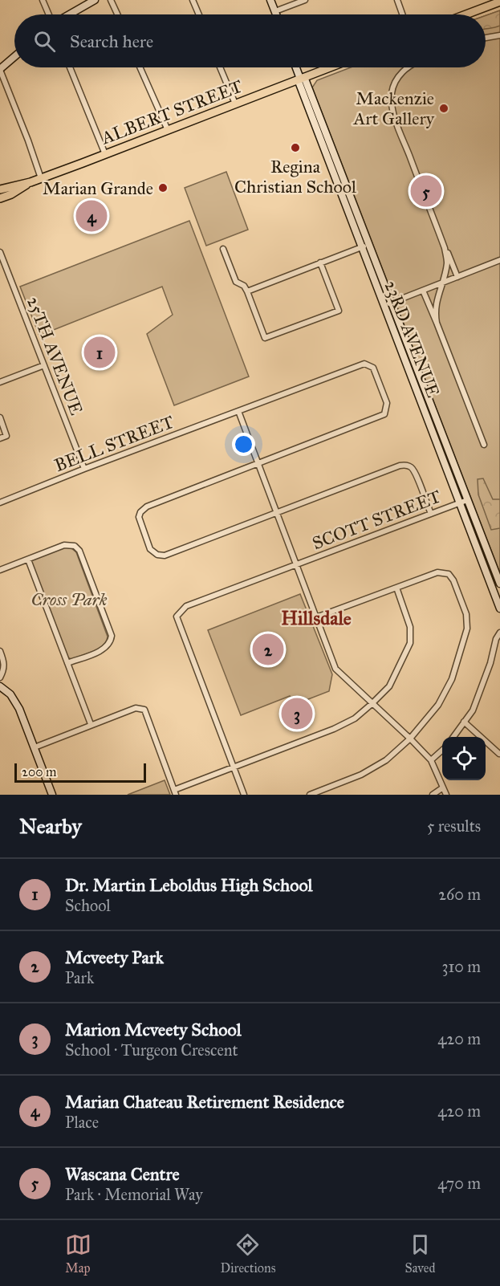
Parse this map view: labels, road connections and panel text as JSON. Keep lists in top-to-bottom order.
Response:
{
  "streets": {
    "main road": ["ALBERT STREET", "23RD AVENUE"],
    "street": ["25TH AVENUE", "BELL STREET", "SCOTT STREET"]
  },
  "crossings": [
    ["ALBERT STREET", "23RD AVENUE"],
    ["23RD AVENUE", "SCOTT STREET"],
    ["25TH AVENUE", "BELL STREET"]
  ],
  "districts": ["Hillsdale"],
  "parks": ["Cross Park"],
  "places": ["Mackenzie Art Gallery", "Regina Christian School", "Marian Grande"],
  "scale_bar": "200 m",
  "page": {
    "search": "Search here",
    "pins": [
      "5",
      "4",
      "1",
      "2",
      "3"
    ],
    "scale": "200 m",
    "heading": ["Nearby", "5 results"],
    "list": [
      {
        "mark": "1",
        "name": "Dr. Martin Leboldus High School",
        "note": "School",
        "value": "260 m"
      },
      {
        "mark": "2",
        "name": "Mcveety Park",
        "note": "Park",
        "value": "310 m"
      },
      {
        "mark": "3",
        "name": "Marion Mcveety School",
        "note": "School · Turgeon Crescent",
        "value": "420 m"
      },
      {
        "mark": "4",
        "name": "Marian Chateau Retirement Residence",
        "note": "Place",
        "value": "420 m"
      },
      {
        "mark": "5",
        "name": "Wascana Centre",
        "note": "Park · Memorial Way",
        "value": "470 m"
      }
    ],
    "nav": ["Map", "Directions", "Saved"]
  }
}
